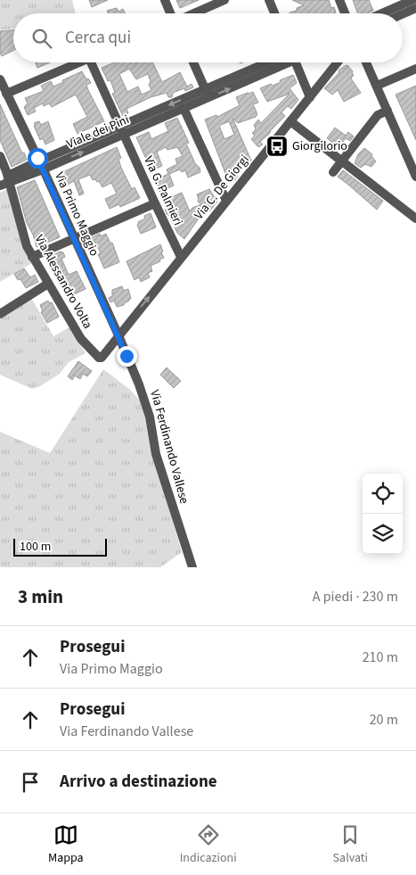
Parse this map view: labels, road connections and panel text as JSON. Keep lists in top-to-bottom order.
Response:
{
  "streets": {
    "street": [
      "Viale dei Pini",
      "Via C. De Giorgi",
      "Via G. Palmieri",
      "Via Primo Maggio",
      "Via Alessandro Volta",
      "Via Ferdinando Vallese"
    ]
  },
  "crossings": [
    ["Viale dei Pini", "Via G. Palmieri"],
    ["Viale dei Pini", "Via Primo Maggio"],
    ["Viale dei Pini", "Via Alessandro Volta"],
    ["Via C. De Giorgi", "Via G. Palmieri"],
    ["Via C. De Giorgi", "Via Primo Maggio"],
    ["Via C. De Giorgi", "Via Alessandro Volta"],
    ["Via C. De Giorgi", "Via Ferdinando Vallese"],
    ["Via Primo Maggio", "Via Alessandro Volta"],
    ["Via Primo Maggio", "Via Ferdinando Vallese"],
    ["Via Alessandro Volta", "Via Ferdinando Vallese"]
  ],
  "places": {
    "bus stop": ["Giorgilorio"]
  },
  "scale_bar": "100 m",
  "page": {
    "search": "Cerca qui",
    "scale": "100 m",
    "heading": ["3 min", "A piedi · 230 m"],
    "list": [
      ["Prosegui", "Via Primo Maggio", "210 m"],
      ["Prosegui", "Via Ferdinando Vallese", "20 m"],
      "Arrivo a destinazione"
    ],
    "nav": ["Mappa", "Indicazioni", "Salvati"]
  }
}
